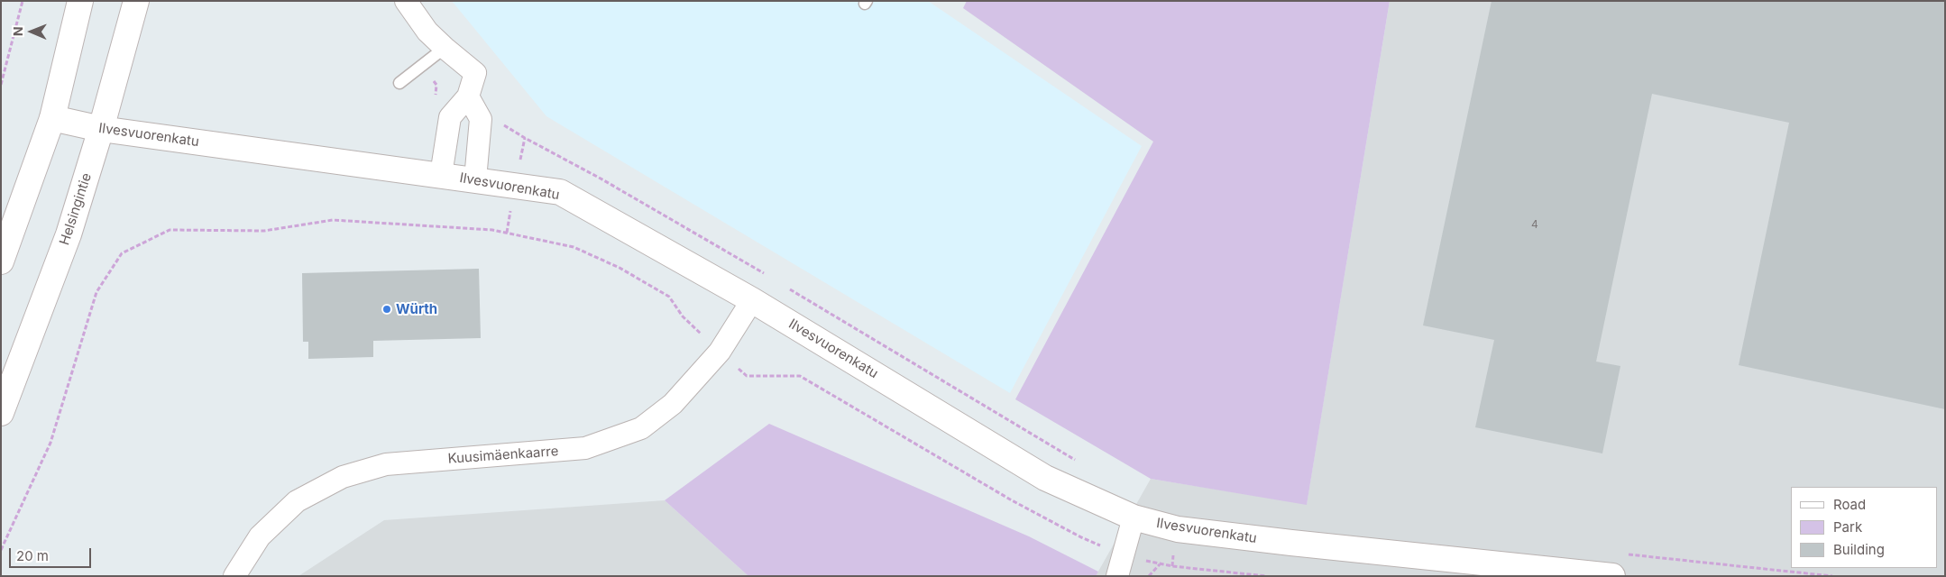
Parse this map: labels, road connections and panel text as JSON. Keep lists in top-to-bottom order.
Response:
{
  "streets": {
    "street": ["Ilvesvuorenkatu", "Helsingintie", "Kuusimäenkaarre"]
  },
  "crossings": [
    ["Ilvesvuorenkatu", "Helsingintie"],
    ["Ilvesvuorenkatu", "Kuusimäenkaarre"]
  ],
  "places": ["Würth"],
  "house_numbers": ["4"],
  "legend": ["Road", "Park", "Building"],
  "scale_bar": "20 m",
  "north": "left"
}
